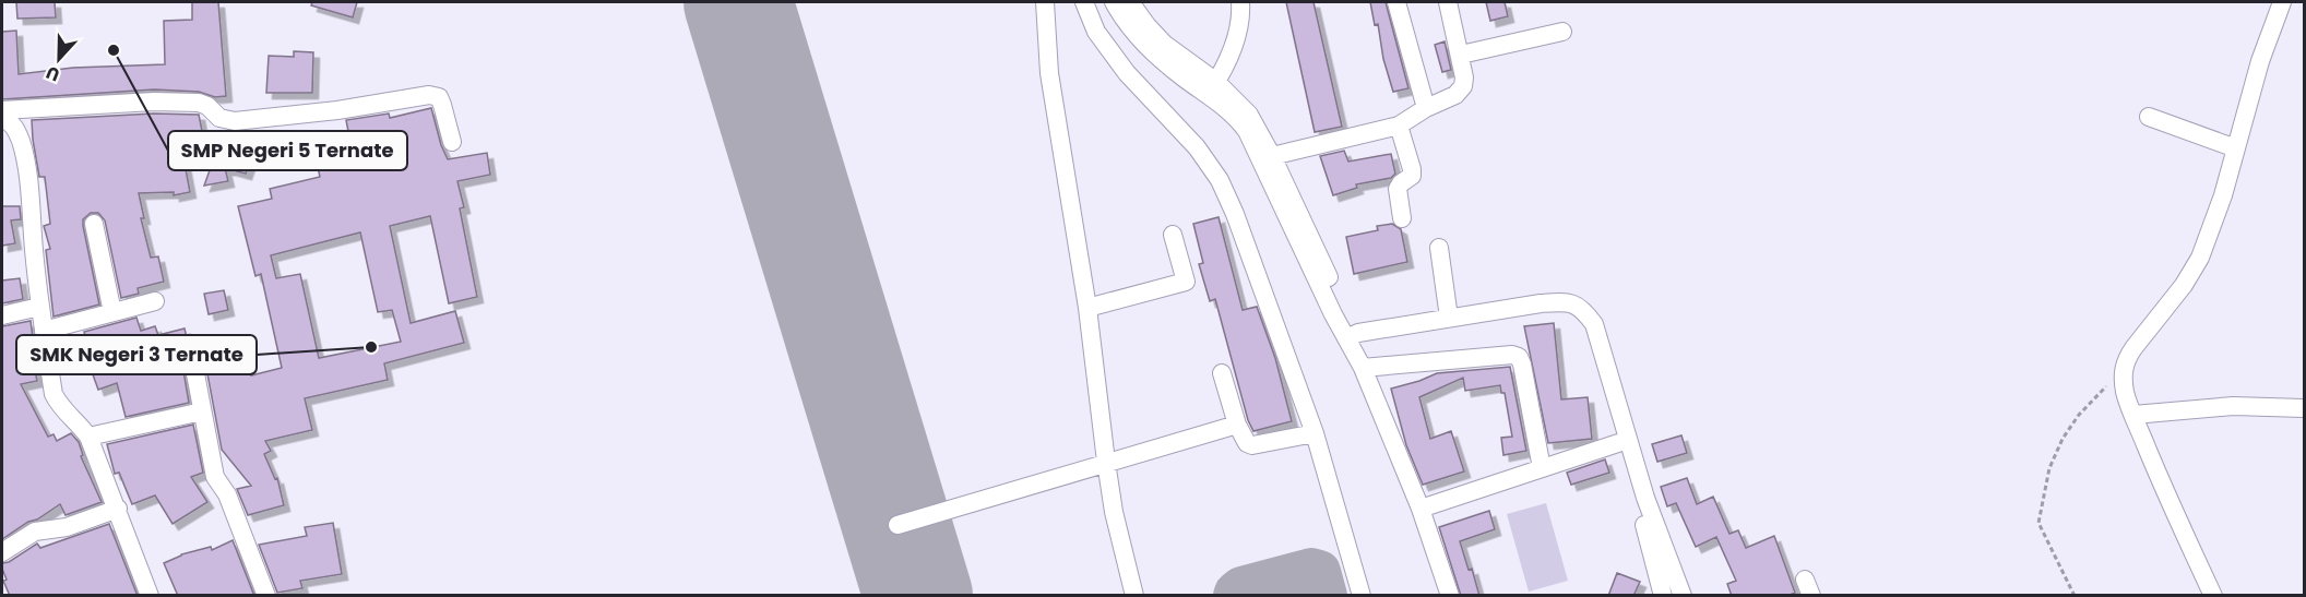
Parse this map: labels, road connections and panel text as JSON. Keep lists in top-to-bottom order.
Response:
{
  "places": ["SMP Negeri 5 Ternate", "SMK Negeri 3 Ternate"],
  "north": "bottom"
}
